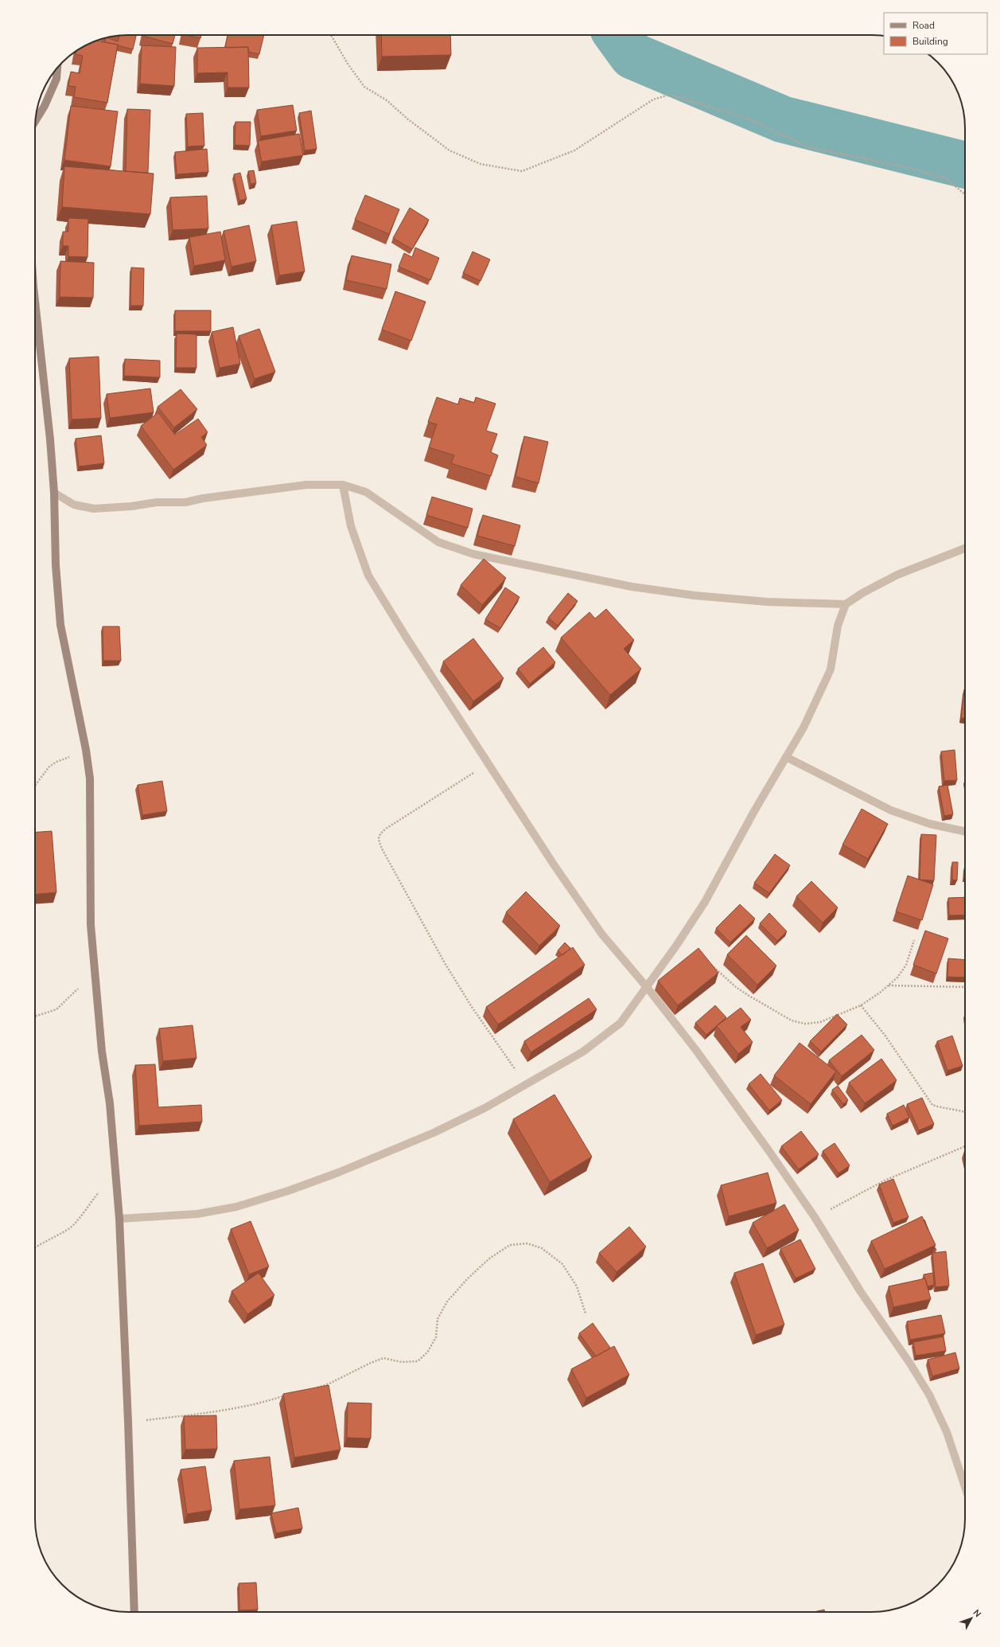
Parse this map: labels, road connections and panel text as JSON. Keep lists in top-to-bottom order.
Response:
{
  "legend": ["Road", "Building"],
  "north": "top right"
}
